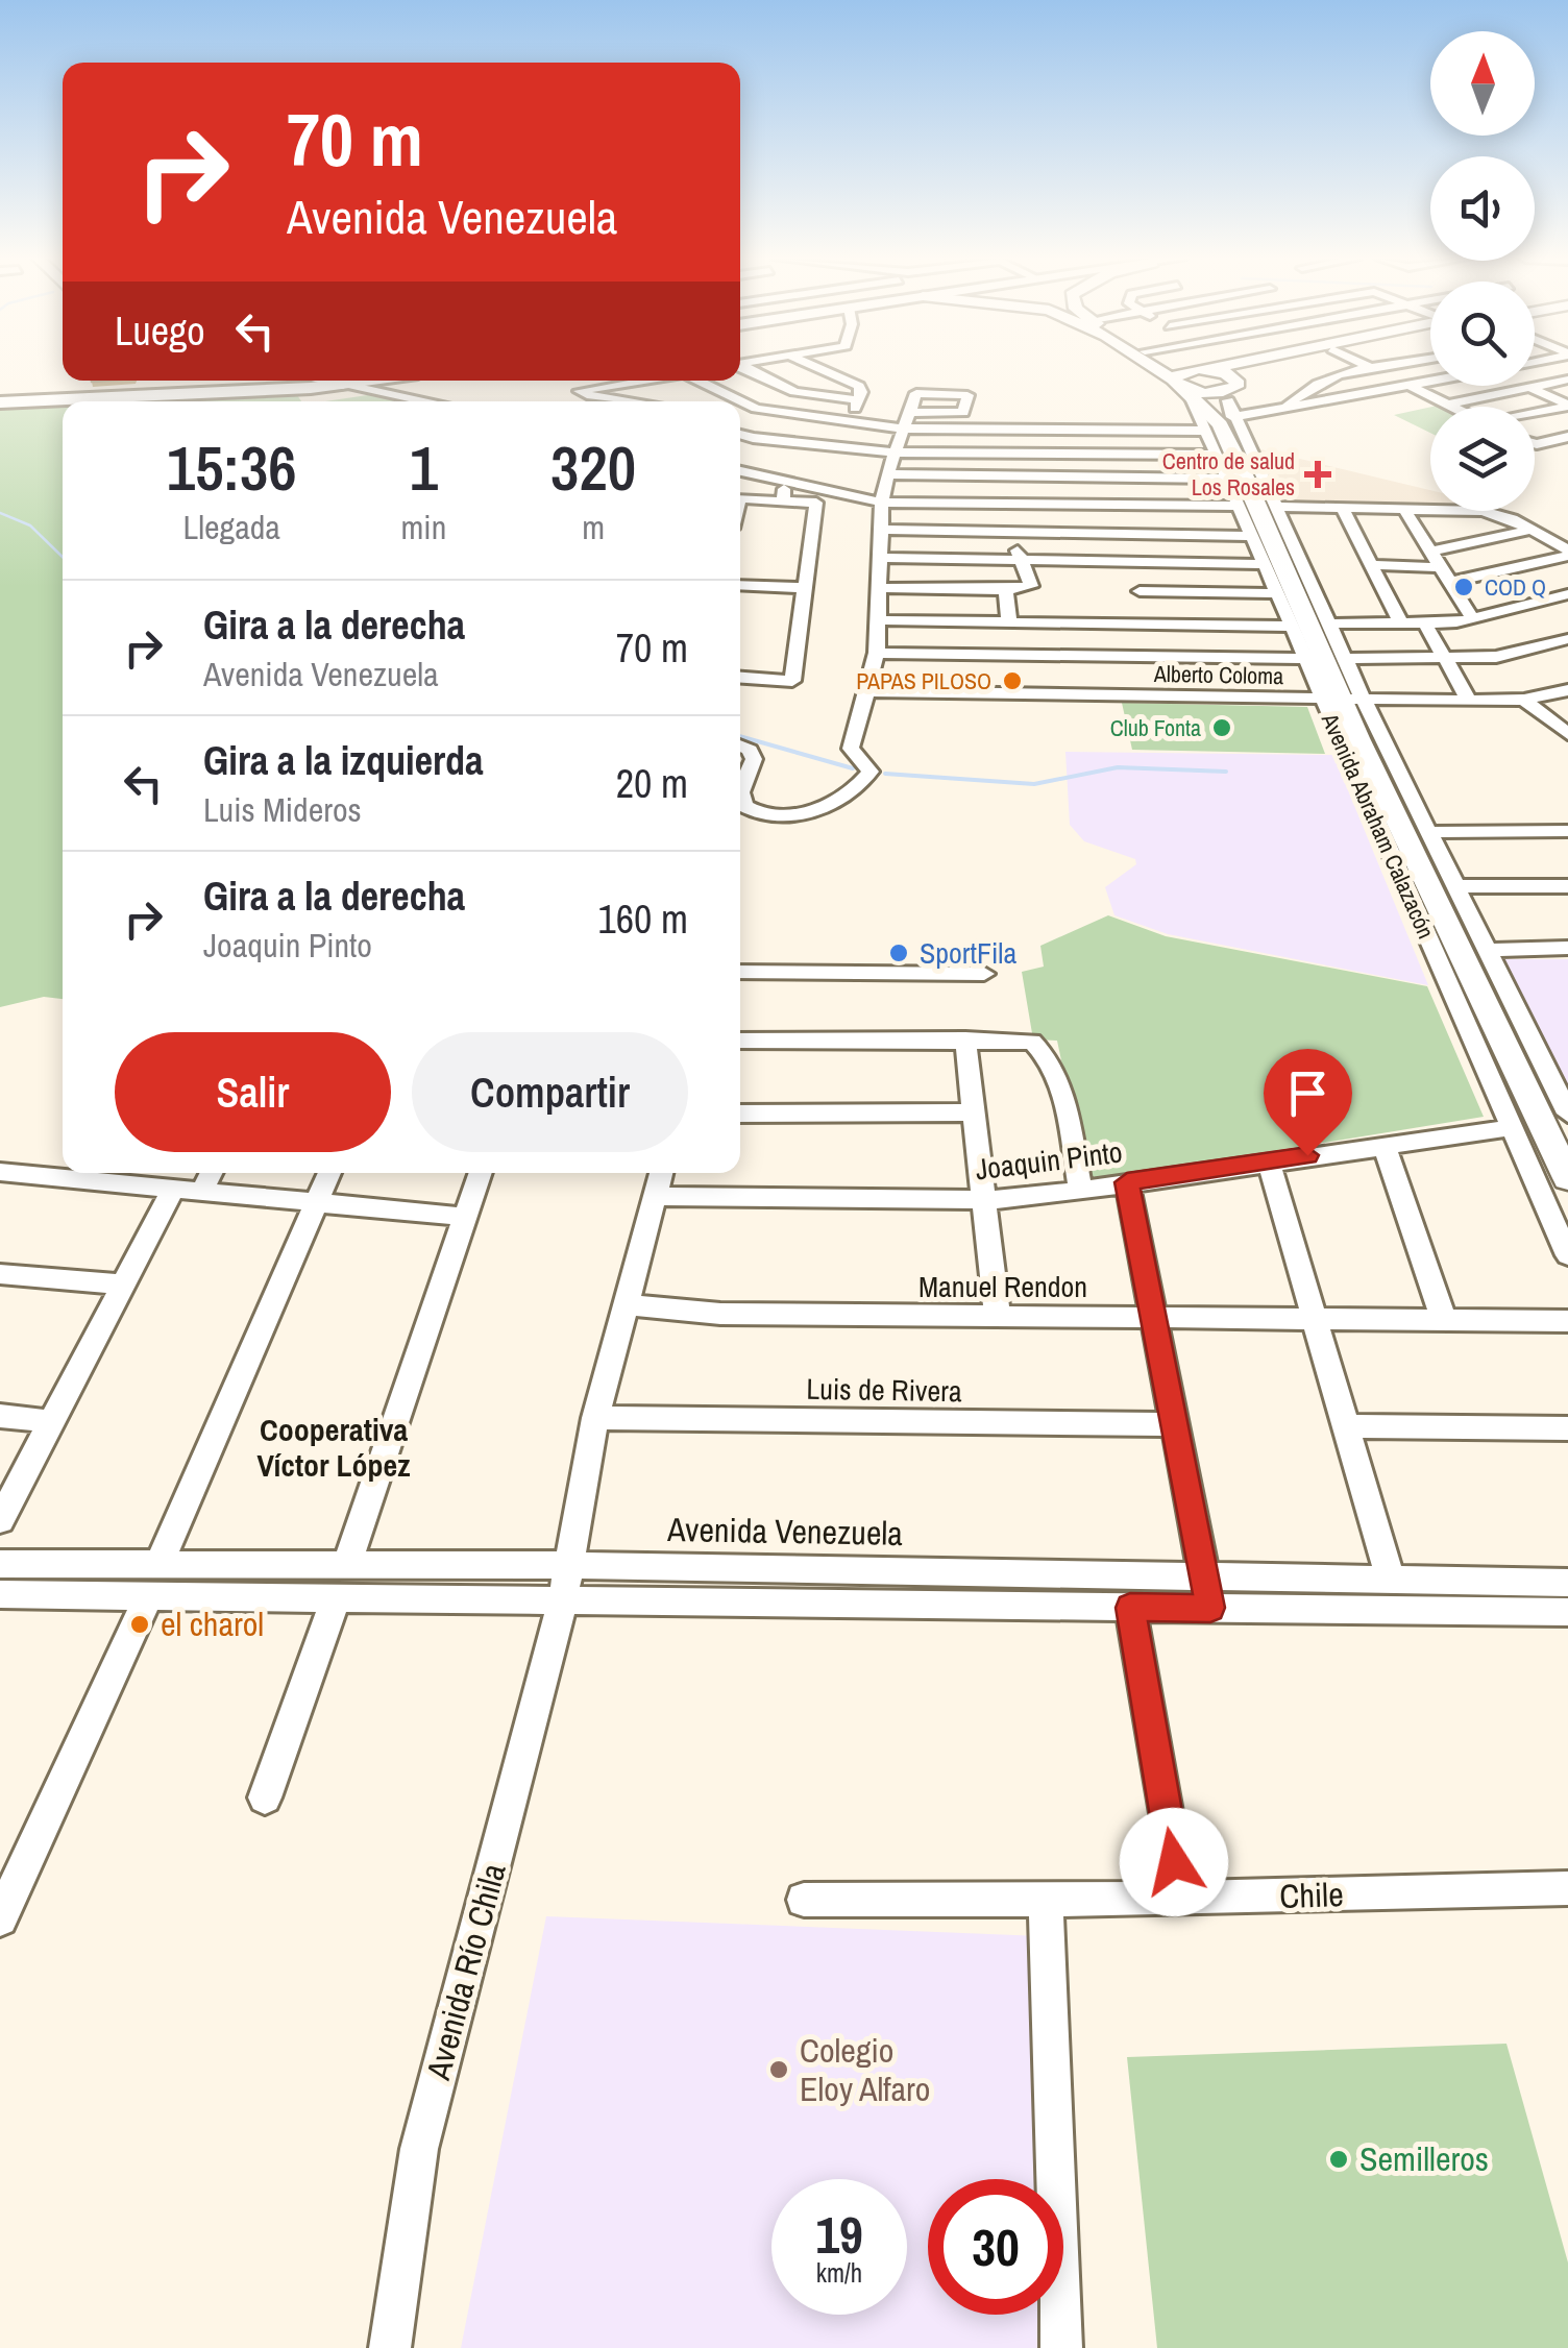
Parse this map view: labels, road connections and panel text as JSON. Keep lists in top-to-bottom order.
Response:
{
  "streets": {
    "main road": ["Avenida Abraham Calazacón"],
    "street": [
      "Alberto Coloma",
      "Joaquin Pinto",
      "Manuel Rendon",
      "Luis de Rivera",
      "Avenida Venezuela",
      "Chile",
      "Avenida Río Chila"
    ]
  },
  "crossings": [
    ["Alberto Coloma", "Avenida Abraham Calazacón"],
    ["Avenida Abraham Calazacón", "Joaquin Pinto"],
    ["Joaquin Pinto", "Avenida Río Chila"],
    ["Manuel Rendon", "Avenida Río Chila"],
    ["Luis de Rivera", "Avenida Río Chila"],
    ["Avenida Venezuela", "Avenida Río Chila"]
  ],
  "districts": ["Cooperativa Víctor López"],
  "places": {
    "health": ["Centro de salud Los Rosales"],
    "other": [
      "COD Q",
      "PAPAS PILOSO",
      "Club Fonta",
      "SportFila",
      "el charol",
      "Colegio Eloy Alfaro",
      "Semilleros"
    ]
  },
  "north": "top",
  "page": {
    "turn": ["70 m", "Avenida Venezuela"],
    "then": "Luego",
    "eta": [
      "15:36",
      "Llegada",
      "1",
      "min",
      "320",
      "m"
    ],
    "list": [
      {
        "name": "Gira a la derecha",
        "note": "Avenida Venezuela",
        "value": "70 m"
      },
      {
        "name": "Gira a la izquierda",
        "note": "Luis Mideros",
        "value": "20 m"
      },
      {
        "name": "Gira a la derecha",
        "note": "Joaquin Pinto",
        "value": "160 m"
      }
    ],
    "buttons": ["Salir", "Compartir"],
    "speed": "19 km/h",
    "limit": "30"
  }
}
